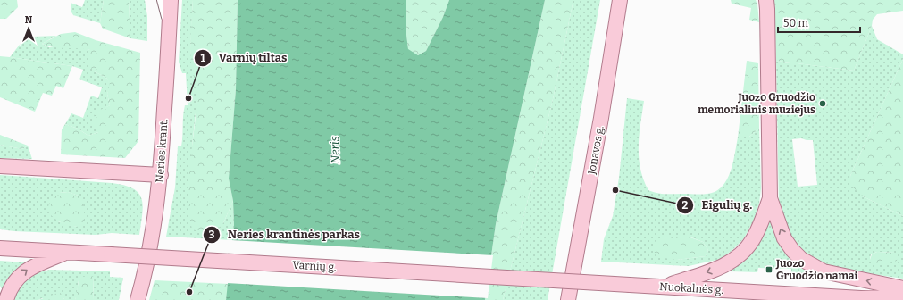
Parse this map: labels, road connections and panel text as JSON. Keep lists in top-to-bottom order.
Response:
{
  "streets": {
    "main road": [
      "Jonavos g.",
      "Neries krant.",
      "Varnių g.",
      "Nuokalnės g."
    ]
  },
  "crossings": [
    ["Varnių g.", "Nuokalnės g."]
  ],
  "water": ["Neris"],
  "places": {
    "other": [
      "Varnių tiltas",
      "Juozo Gruodžio memorialinis muziejus",
      "Eigulių g.",
      "Neries krantinės parkas"
    ],
    "transit": ["Juozo Gruodžio namai"]
  },
  "scale_bar": "50 m",
  "north": "top"
}
